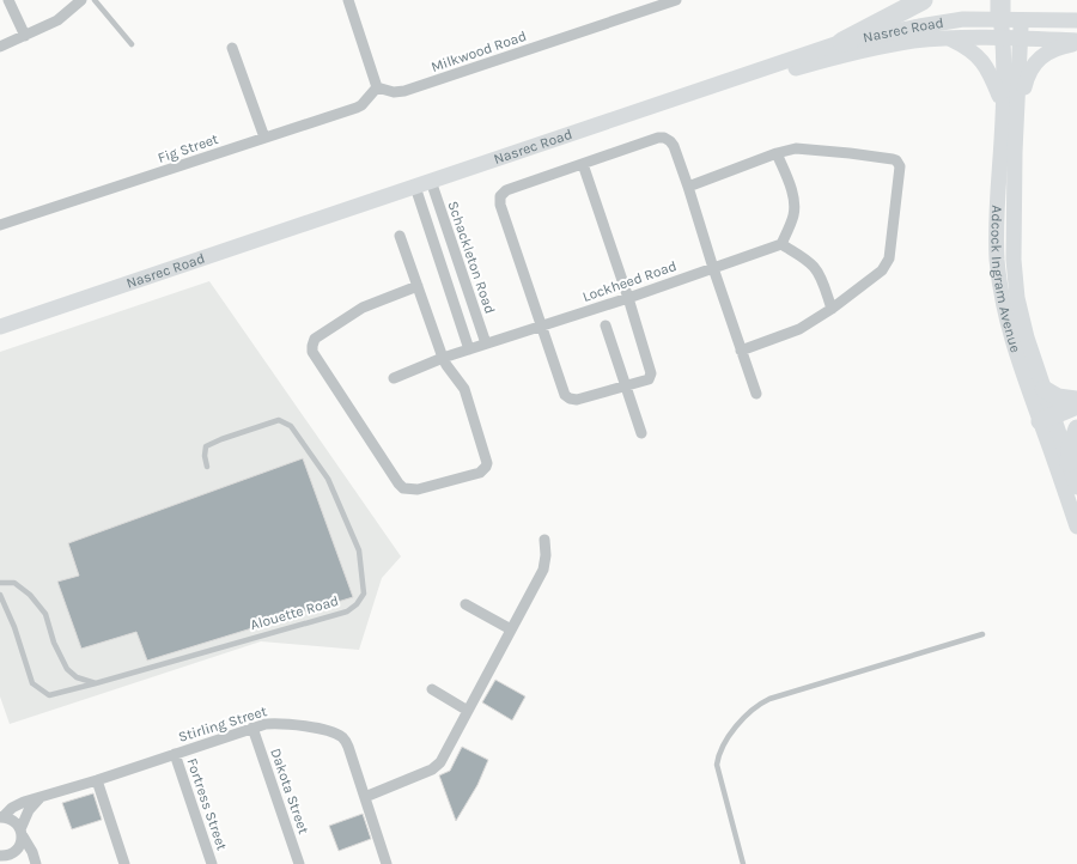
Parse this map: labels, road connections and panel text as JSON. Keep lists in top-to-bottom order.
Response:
{
  "streets": {
    "main road": ["Nasrec Road", "Adcock Ingram Avenue"],
    "street": [
      "Milkwood Road",
      "Fig Street",
      "Schackleton Road",
      "Lockheed Road",
      "Stirling Street",
      "Dakota Street",
      "Fortress Street"
    ],
    "lane": ["Alouette Road"]
  },
  "crossings": [
    ["Nasrec Road", "Schackleton Road"],
    ["Nasrec Road", "Adcock Ingram Avenue"],
    ["Milkwood Road", "Fig Street"],
    ["Schackleton Road", "Lockheed Road"],
    ["Stirling Street", "Dakota Street"],
    ["Stirling Street", "Fortress Street"]
  ]
}
